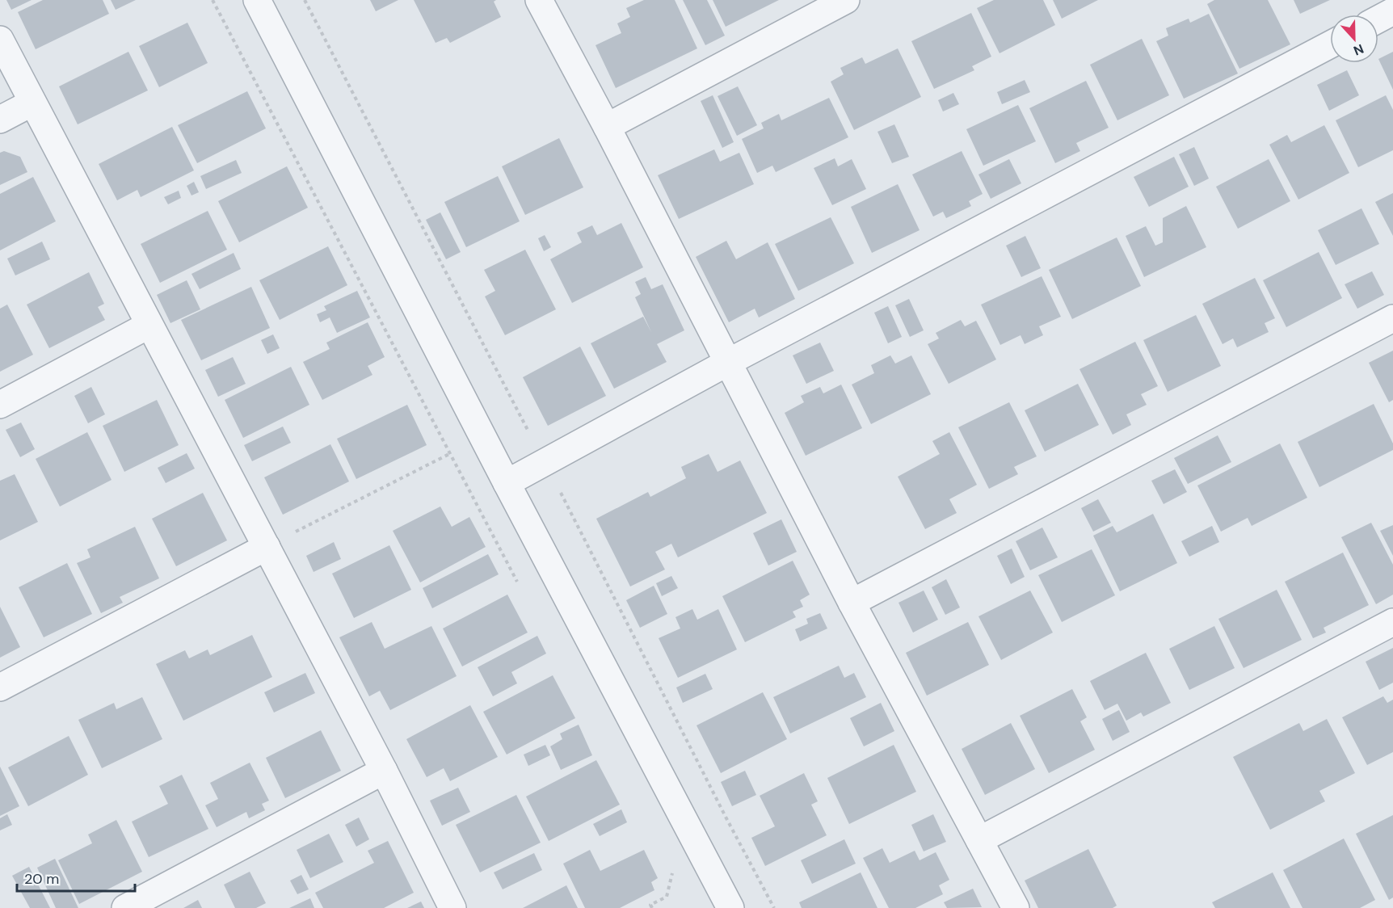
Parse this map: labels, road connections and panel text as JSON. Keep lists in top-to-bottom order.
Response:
{
  "scale_bar": "20 m",
  "north": "bottom"
}
